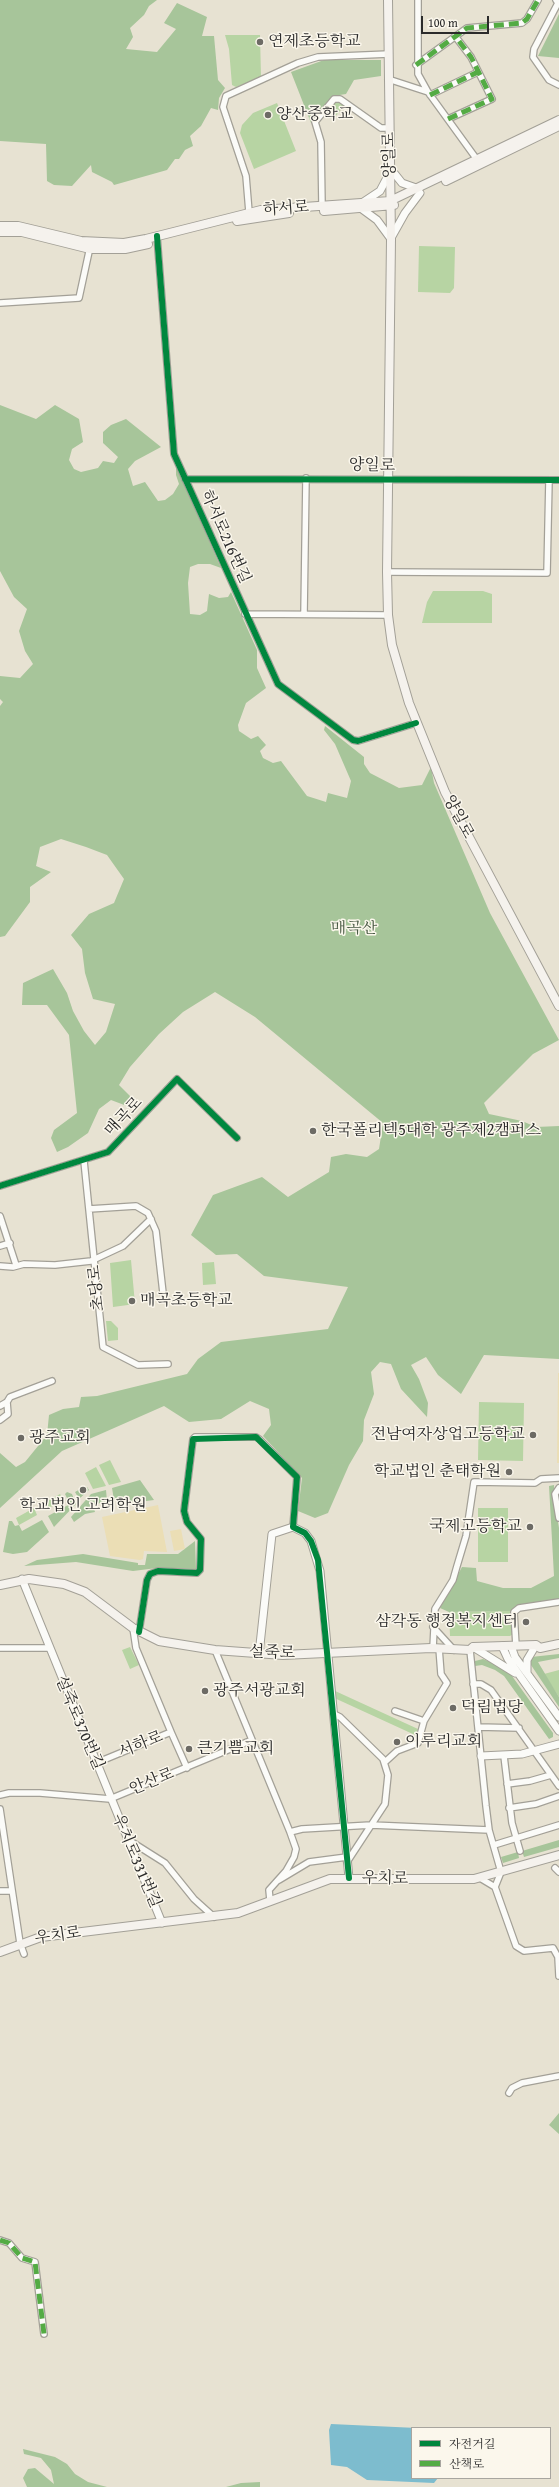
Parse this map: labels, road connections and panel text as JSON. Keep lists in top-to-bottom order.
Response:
{
  "streets": {
    "main road": [
      "양일로",
      "하서로",
      "설죽로",
      "우치로"
    ],
    "street": [
      "하서로216번길",
      "매곡로",
      "초당로",
      "설죽로370번길",
      "서하로",
      "안산로",
      "우치로331번길"
    ]
  },
  "crossings": [
    ["양일로", "하서로"],
    ["양일로", "하서로216번길"],
    ["하서로", "하서로216번길"],
    ["매곡로", "초당로"],
    ["설죽로", "설죽로370번길"],
    ["설죽로370번길", "서하로"],
    ["설죽로370번길", "안산로"],
    ["설죽로370번길", "우치로331번길"],
    ["서하로", "안산로"],
    ["안산로", "우치로331번길"],
    ["우치로331번길", "우치로"]
  ],
  "parks": ["매곡산"],
  "places": [
    "연제초등학교",
    "양산중학교",
    "한국폴리텍5대학 광주제2캠퍼스",
    "매곡초등학교",
    "전남여자상업고등학교",
    "광주교회",
    "학교법인 춘태학원",
    "학교법인 고려학원",
    "국제고등학교",
    "삼각동 행정복지센터",
    "광주서광교회",
    "덕림법당",
    "이루리교회",
    "큰기쁨교회"
  ],
  "legend": ["자전거길", "산책로"],
  "scale_bar": "100 m"
}
